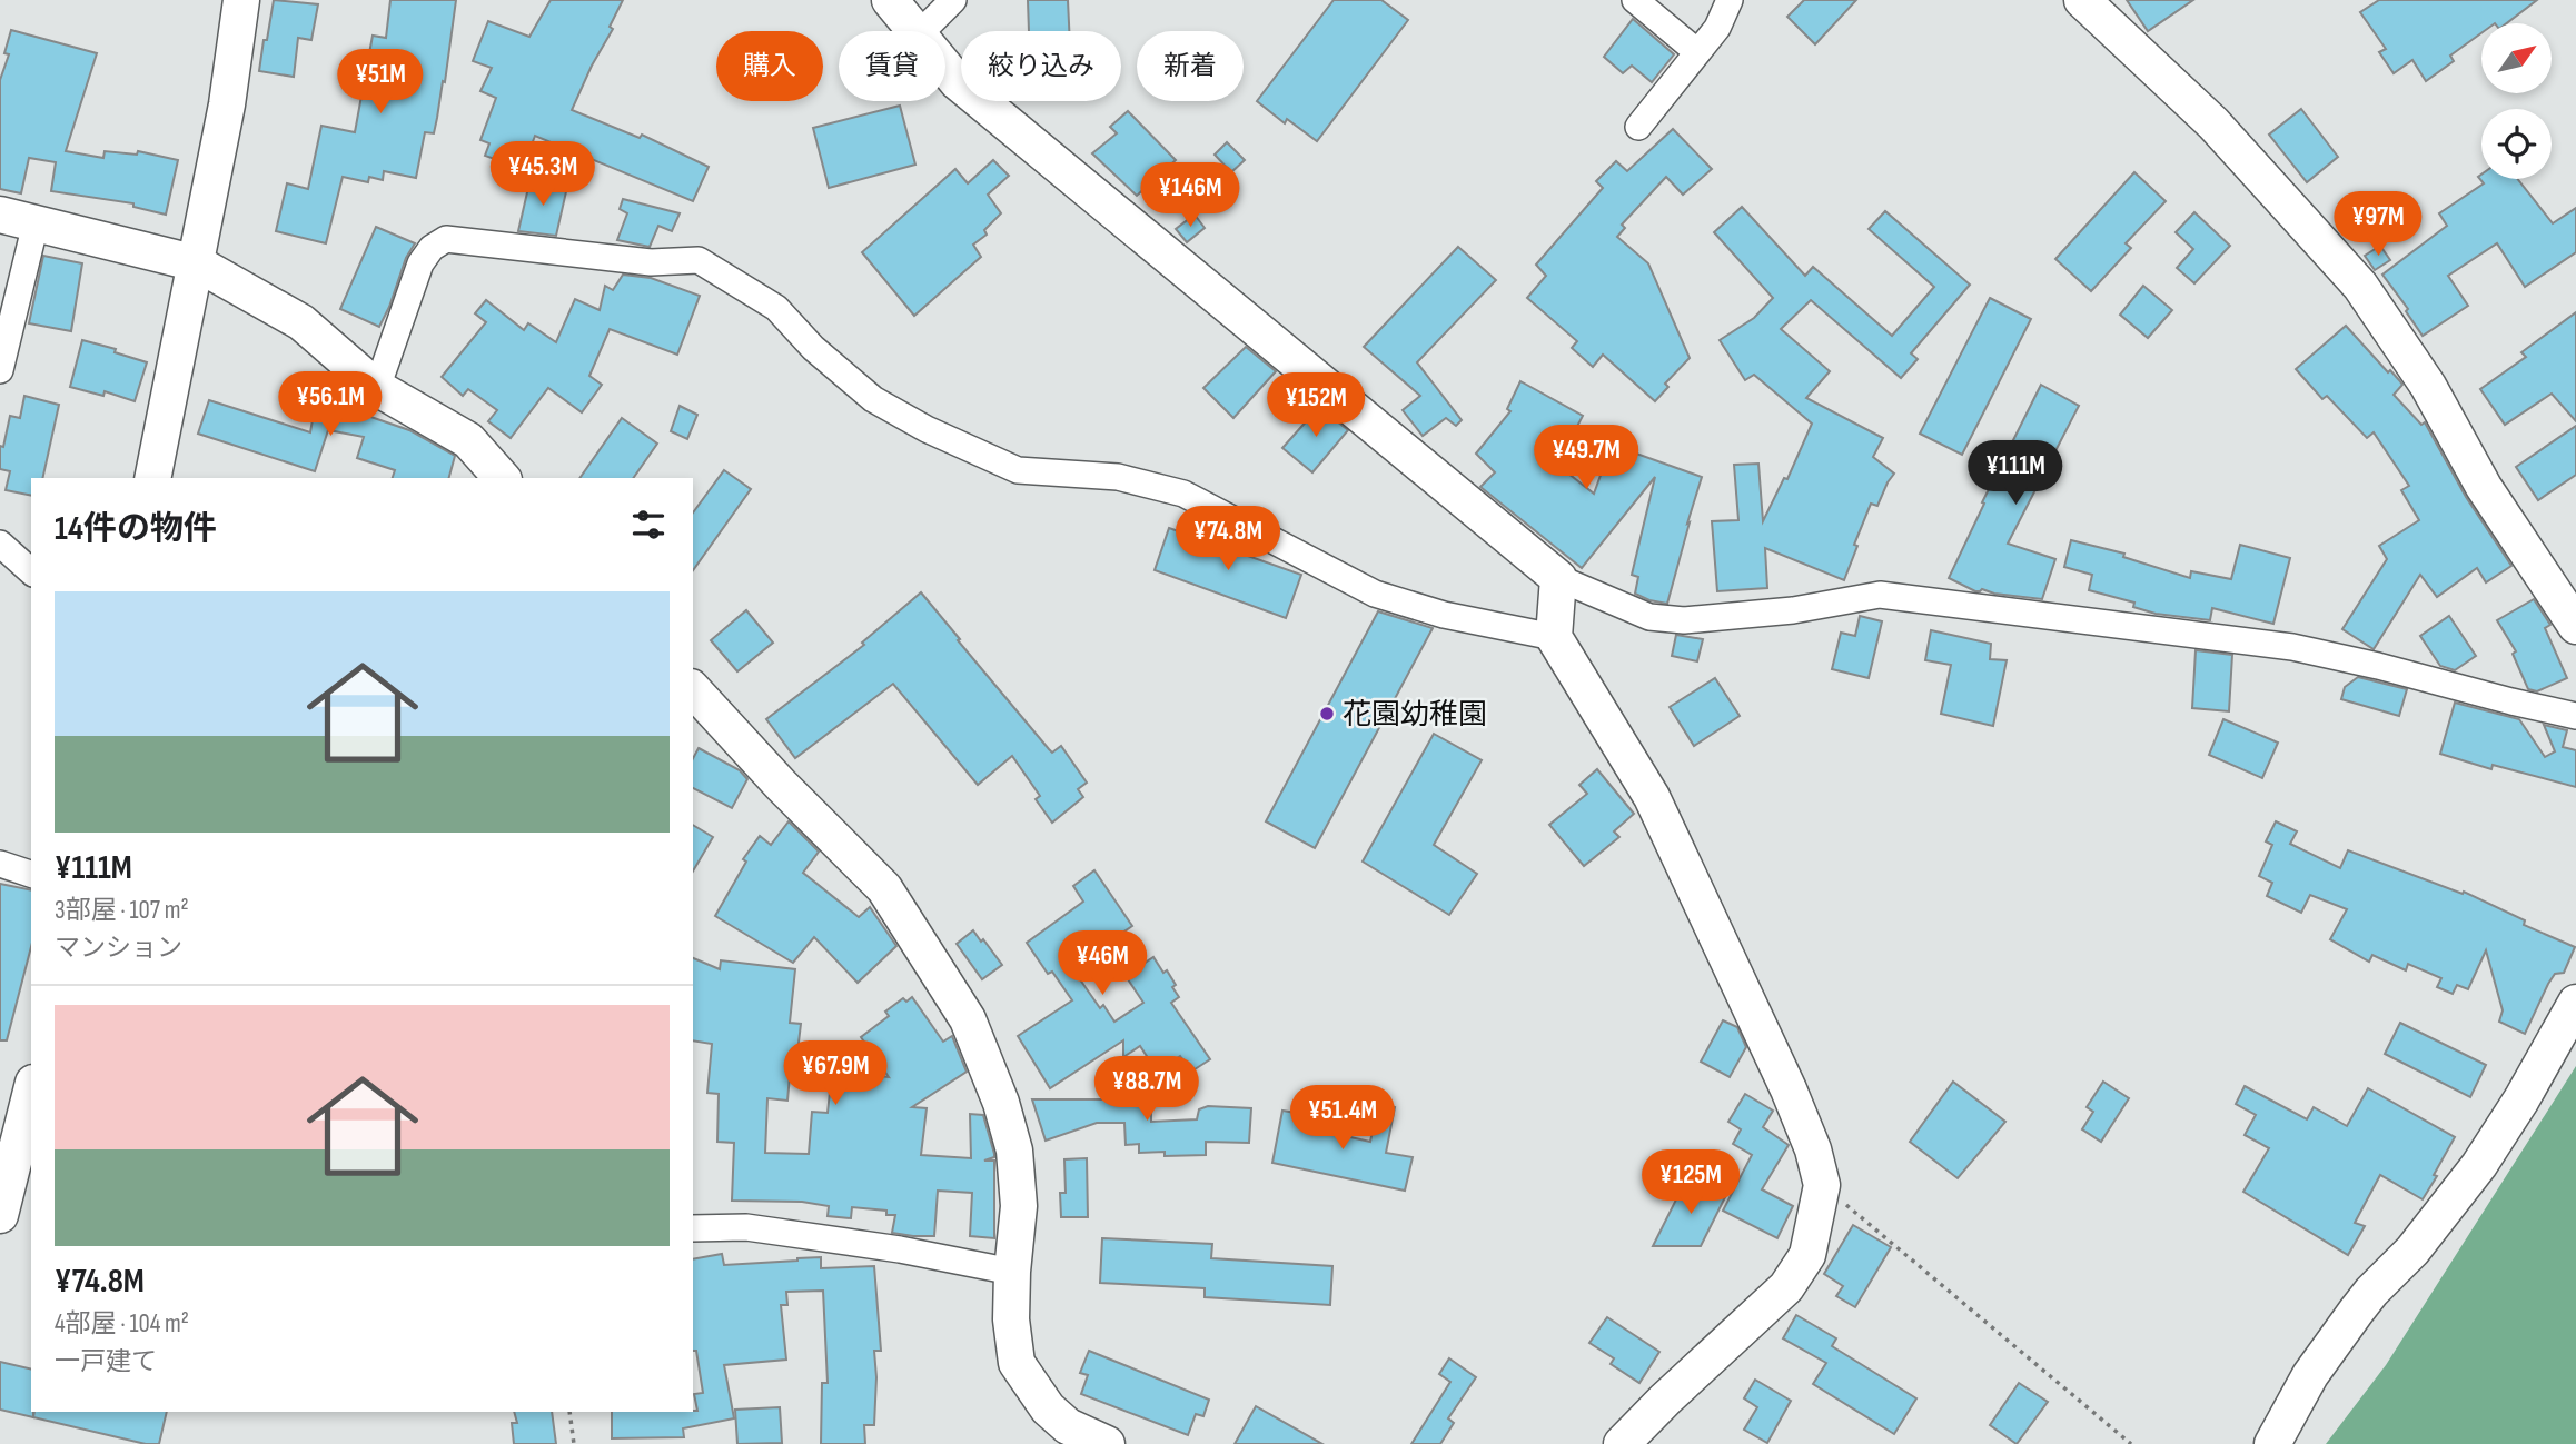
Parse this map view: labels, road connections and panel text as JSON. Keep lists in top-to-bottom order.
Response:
{
  "places": ["花園幼稚園"],
  "north": "top right",
  "page": {
    "chip": [
      "購入",
      "賃貸",
      "絞り込み",
      "新着"
    ],
    "price": [
      "¥51M",
      "¥45.3M",
      "¥146M",
      "¥97M",
      "¥56.1M",
      "¥152M",
      "¥49.7M",
      "¥111M",
      "¥74.8M",
      "¥46M",
      "¥67.9M",
      "¥88.7M",
      "¥51.4M",
      "¥125M"
    ],
    "heading": "14件の物件",
    "list": [
      {
        "name": "¥111M",
        "note": "3部屋 · 107 m² · マンション"
      },
      {
        "name": "¥74.8M",
        "note": "4部屋 · 104 m² · 一戸建て"
      }
    ]
  }
}
